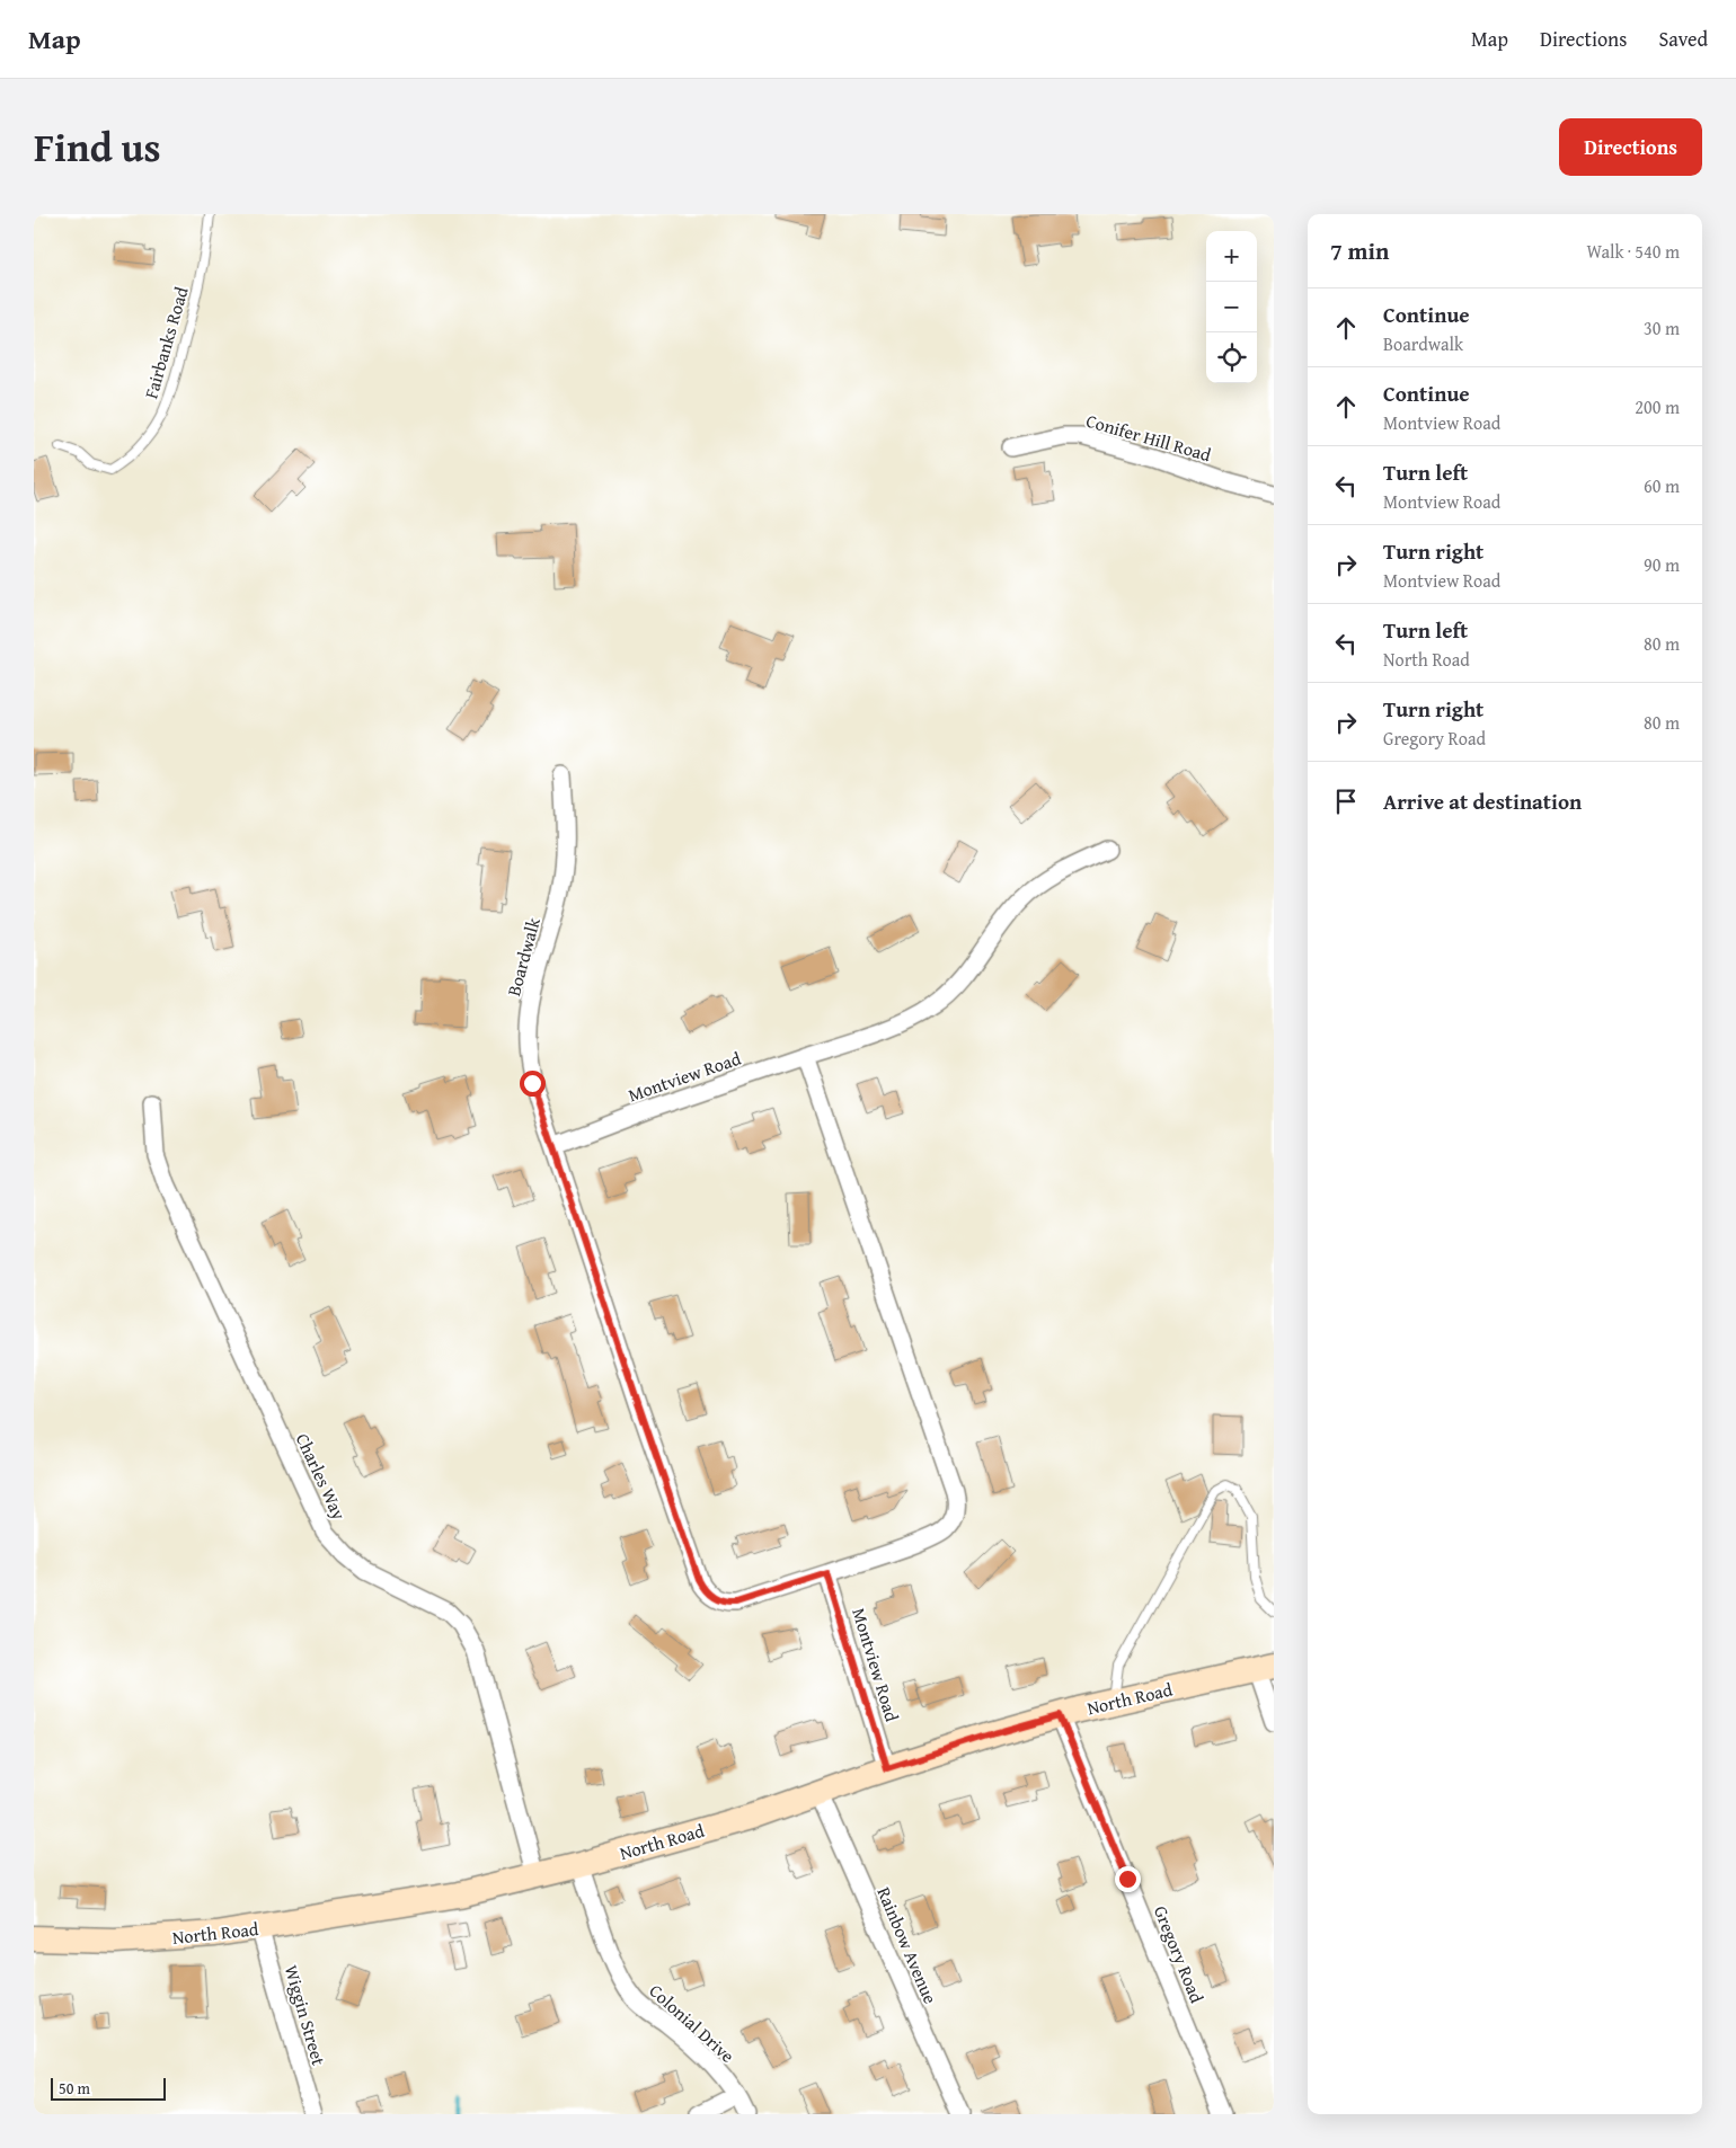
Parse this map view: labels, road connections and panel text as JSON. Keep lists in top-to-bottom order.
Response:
{
  "streets": {
    "main road": ["North Road"],
    "street": [
      "Conifer Hill Road",
      "Boardwalk",
      "Montview Road",
      "Charles Way",
      "Rainbow Avenue",
      "Gregory Road",
      "Wiggin Street",
      "Colonial Drive"
    ],
    "lane": ["Fairbanks Road"]
  },
  "crossings": [
    ["Boardwalk", "Montview Road"],
    ["Montview Road", "North Road"],
    ["Charles Way", "North Road"],
    ["North Road", "Rainbow Avenue"],
    ["North Road", "Gregory Road"],
    ["North Road", "Wiggin Street"],
    ["North Road", "Colonial Drive"]
  ],
  "scale_bar": "50 m",
  "page": {
    "header": "Map",
    "nav": ["Map", "Directions", "Saved"],
    "title": "Find us",
    "buttons": "Directions",
    "heading": ["7 min", "Walk · 540 m"],
    "map_buttons": ["+", "−"],
    "list": [
      ["Continue", "Boardwalk", "30 m"],
      ["Continue", "Montview Road", "200 m"],
      ["Turn left", "Montview Road", "60 m"],
      ["Turn right", "Montview Road", "90 m"],
      ["Turn left", "North Road", "80 m"],
      ["Turn right", "Gregory Road", "80 m"],
      "Arrive at destination"
    ],
    "scale": "50 m"
  }
}
